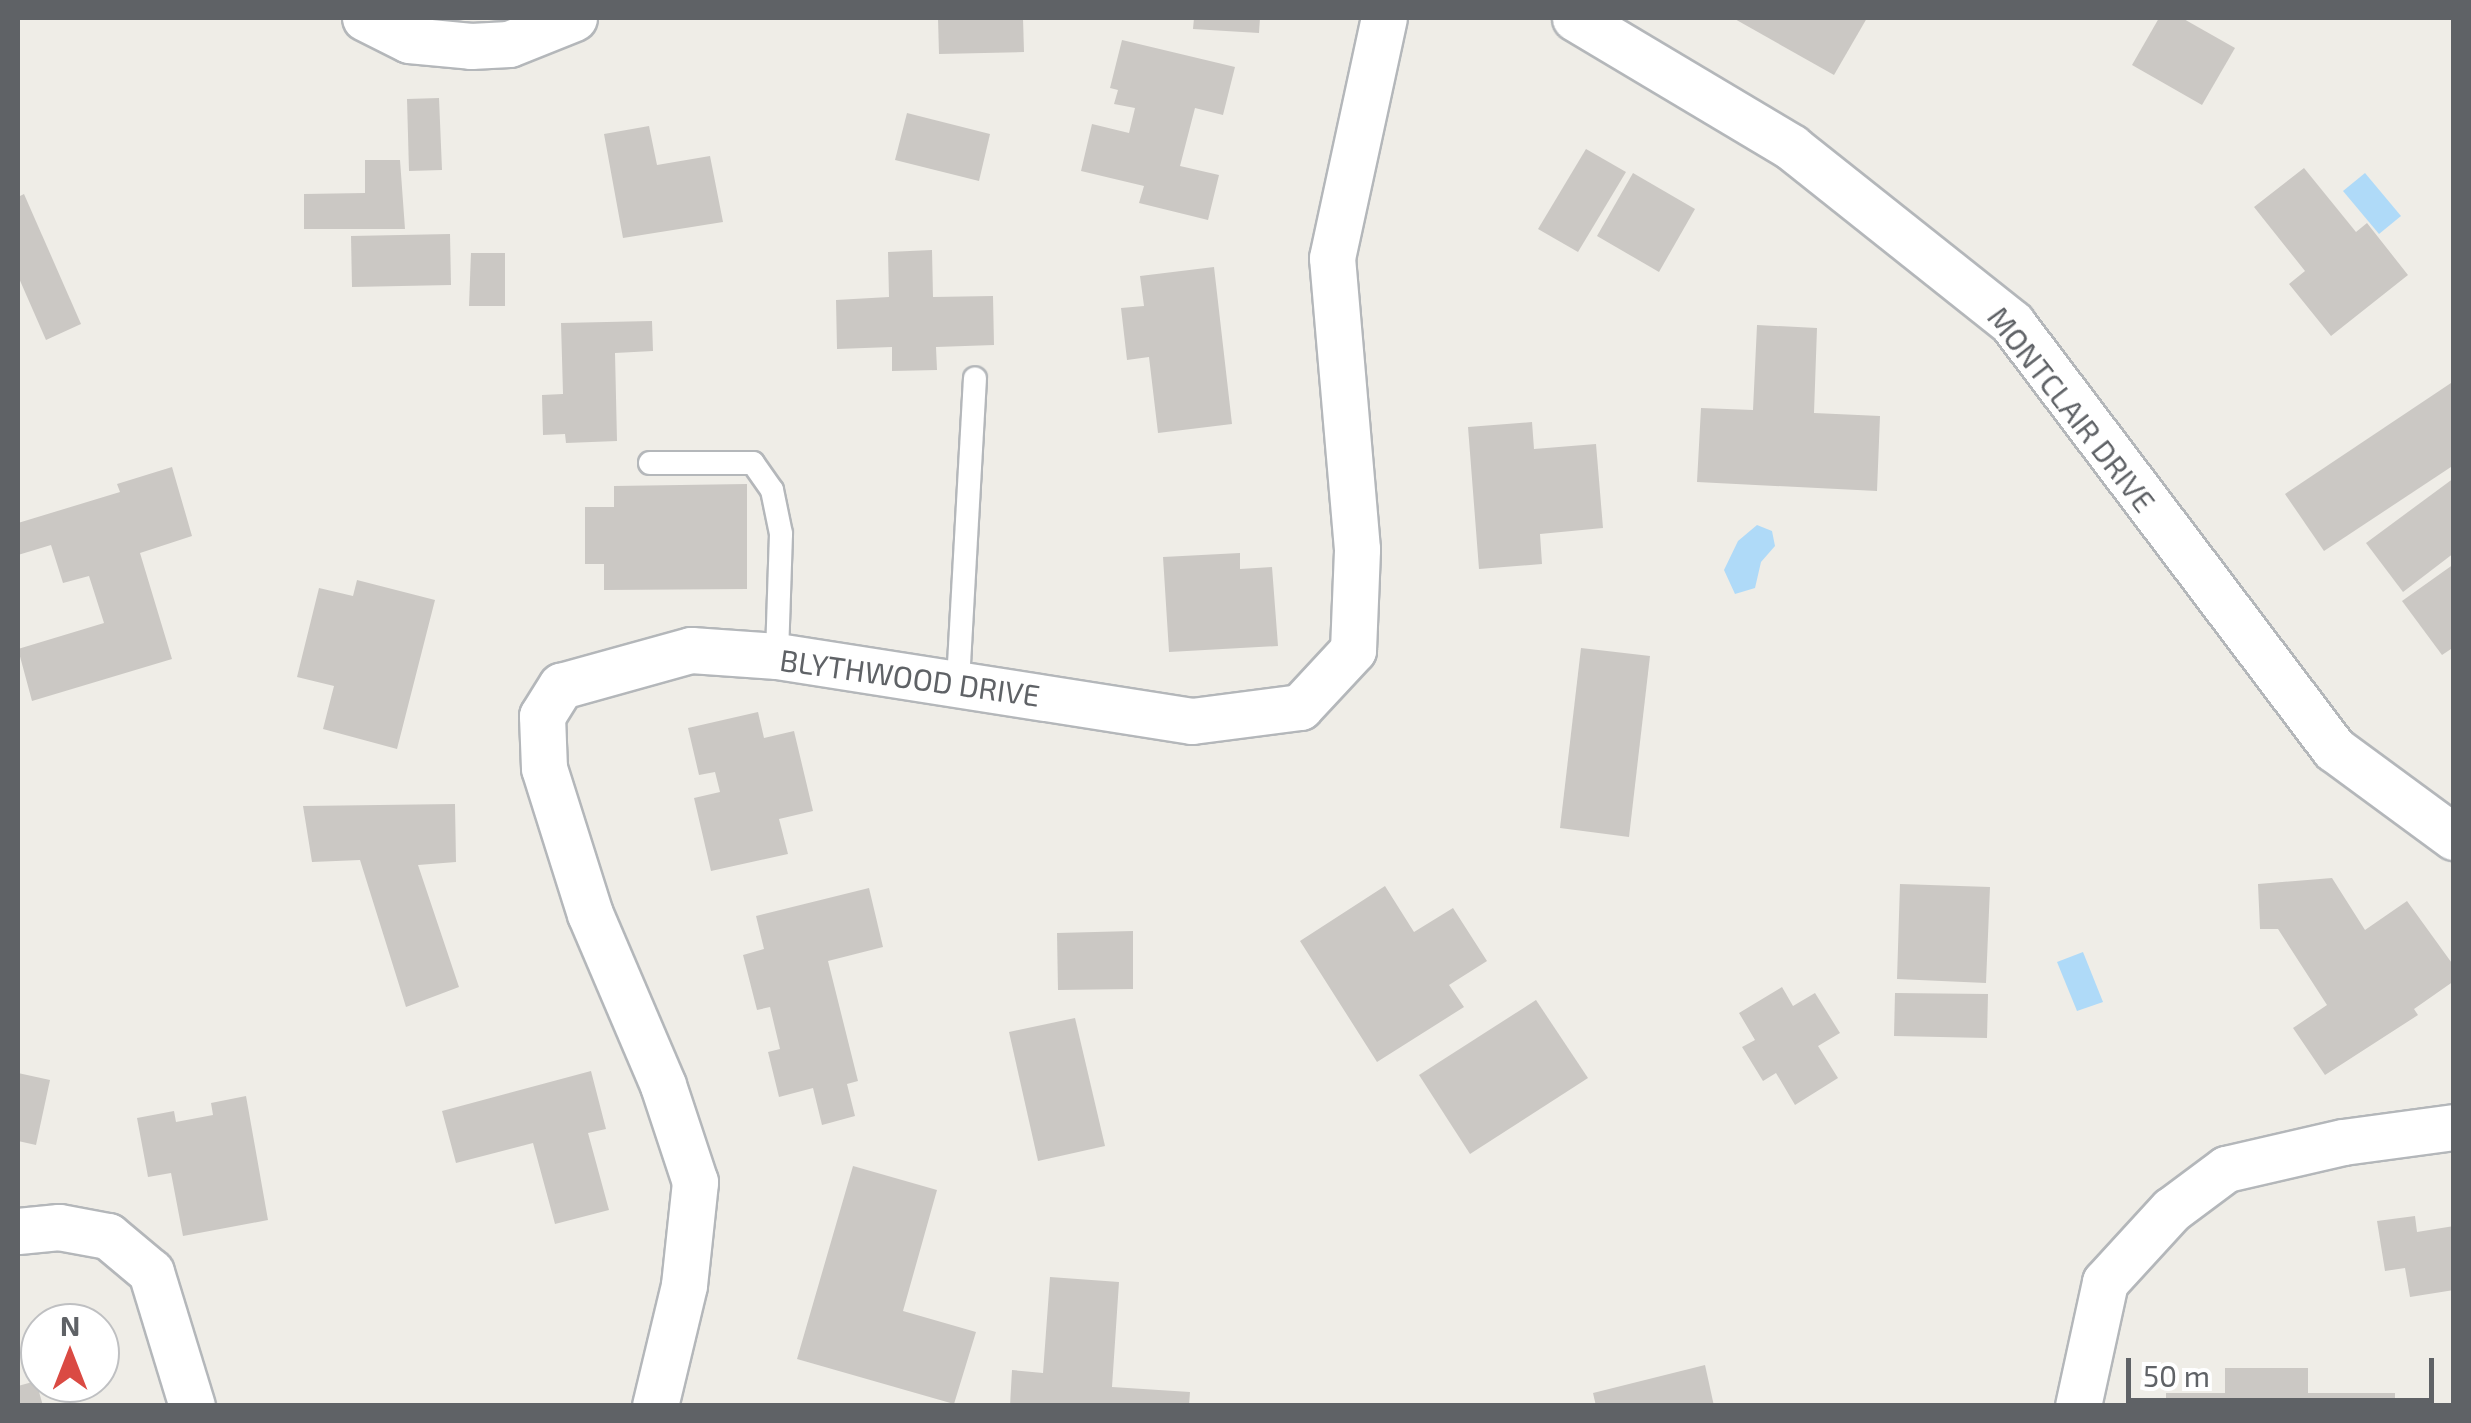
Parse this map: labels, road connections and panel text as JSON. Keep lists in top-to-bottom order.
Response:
{
  "streets": {
    "street": ["MONTCLAIR DRIVE", "BLYTHWOOD DRIVE"]
  },
  "scale_bar": "50 m",
  "north": "top"
}
